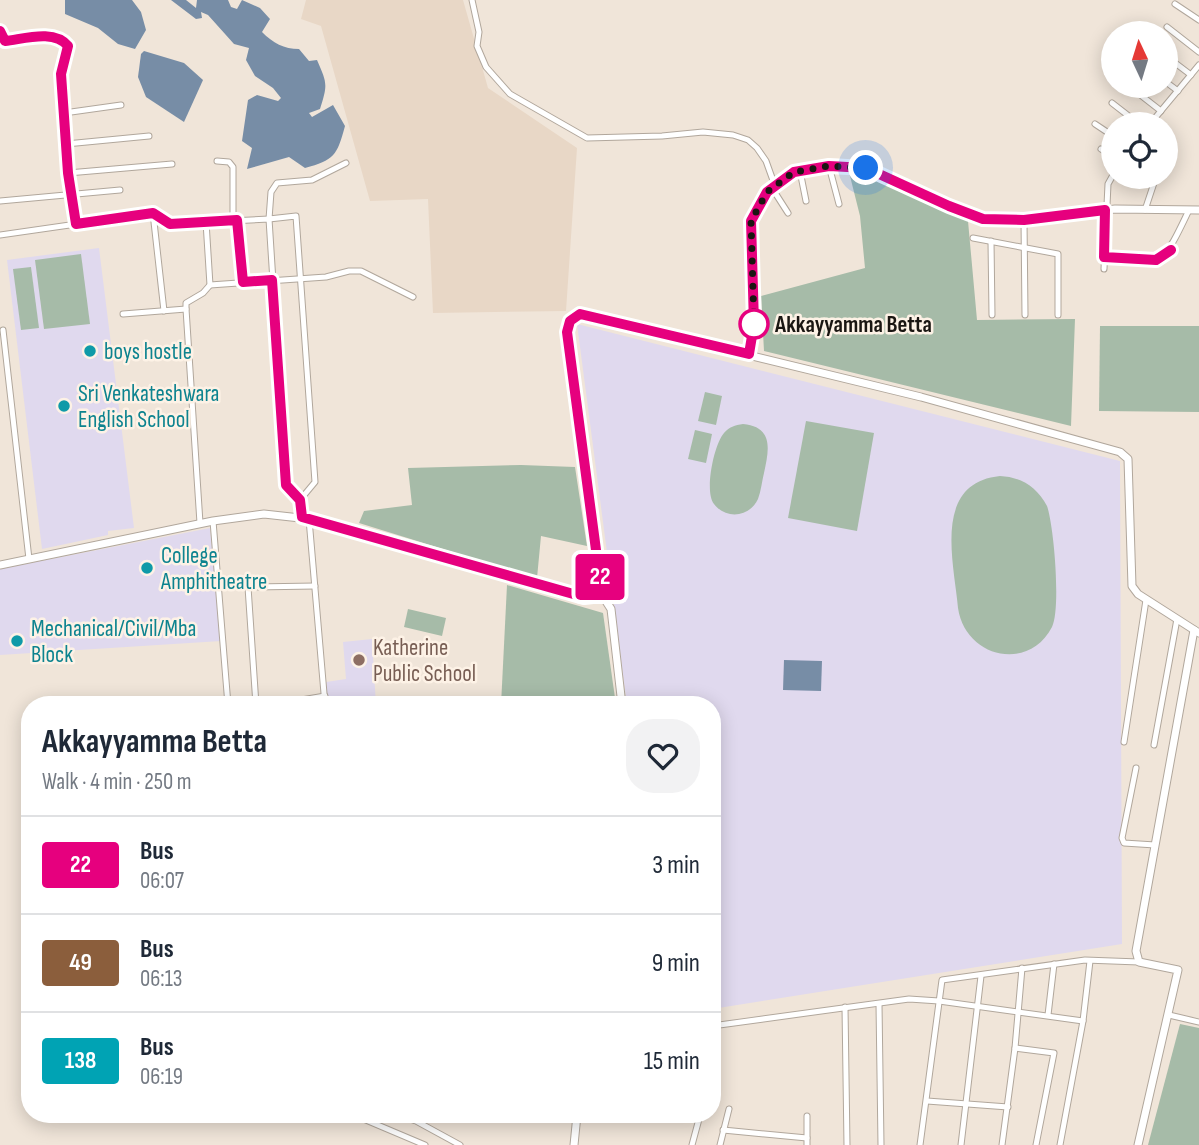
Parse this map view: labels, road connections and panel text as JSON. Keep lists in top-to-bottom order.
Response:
{
  "places": [
    "Akkayyamma Betta",
    "boys hostle",
    "Sri Venkateshwara English School",
    "College Amphitheatre",
    "Mechanical/Civil/Mba Block",
    "Katherine Public School"
  ],
  "lines": ["bus line 22"],
  "north": "top",
  "page": {
    "on_map": "22",
    "heading": ["Akkayyamma Betta", "Walk · 4 min · 250 m"],
    "list": [
      {
        "mark": "22",
        "name": "Bus",
        "note": "06:07",
        "value": "3 min"
      },
      {
        "mark": "49",
        "name": "Bus",
        "note": "06:13",
        "value": "9 min"
      },
      {
        "mark": "138",
        "name": "Bus",
        "note": "06:19",
        "value": "15 min"
      }
    ]
  }
}
